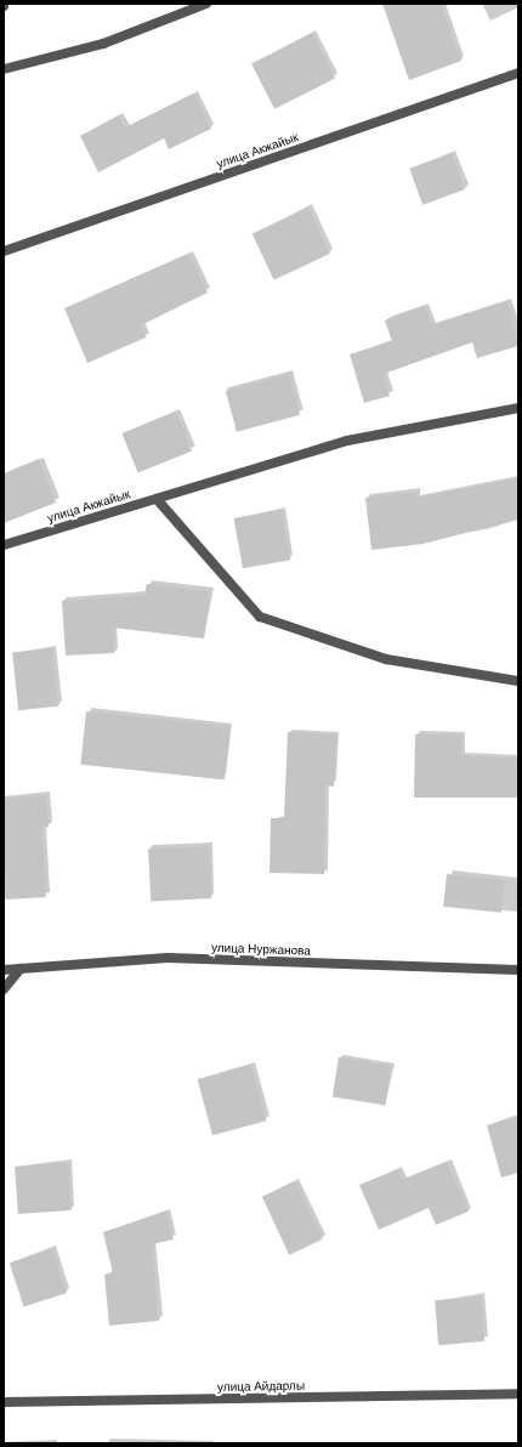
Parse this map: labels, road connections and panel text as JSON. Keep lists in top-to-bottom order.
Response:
{
  "streets": {
    "street": ["улица Акжайык", "улица Нуржанова", "улица Айдарлы"]
  }
}
